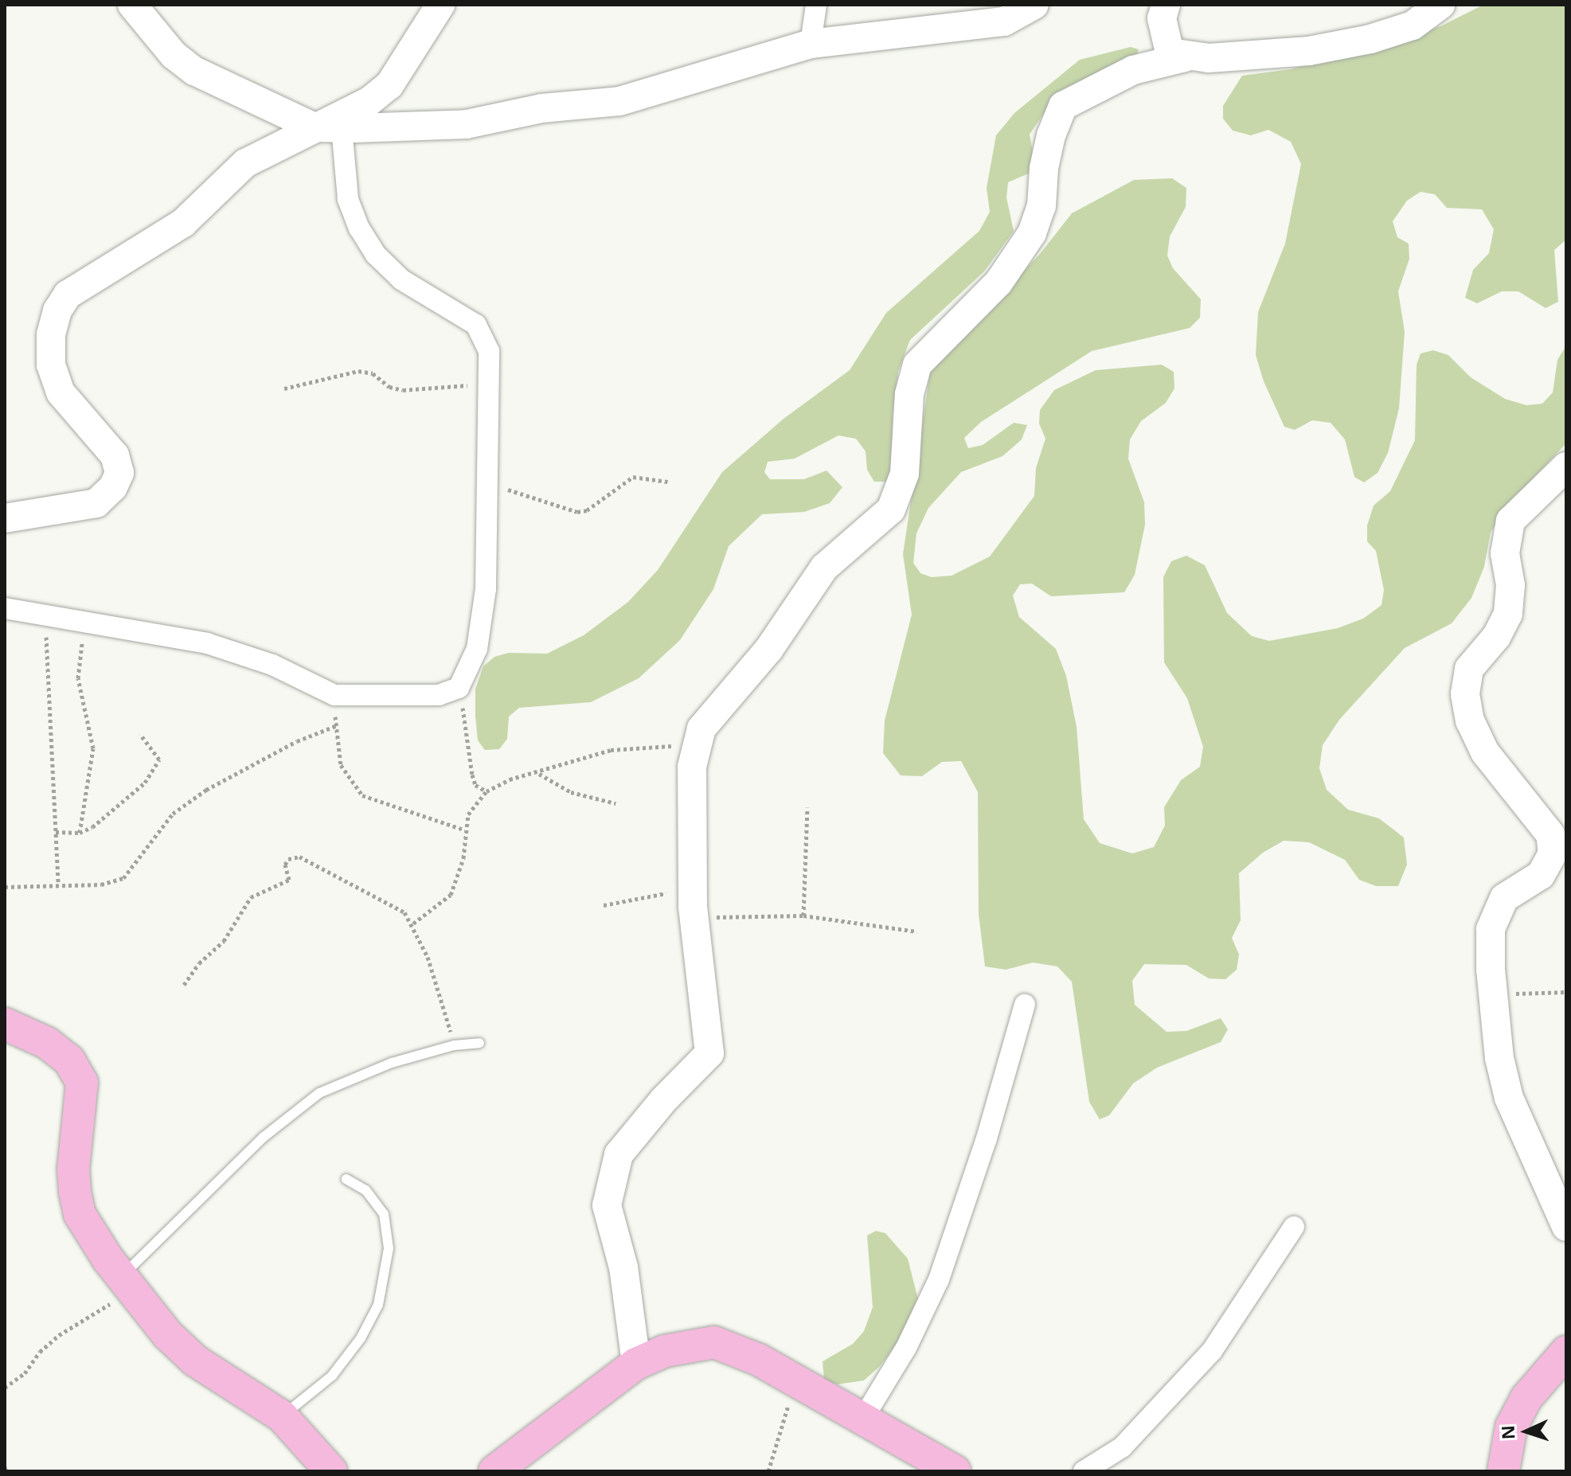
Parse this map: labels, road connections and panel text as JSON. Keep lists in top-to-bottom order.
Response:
{
  "north": "left"
}
